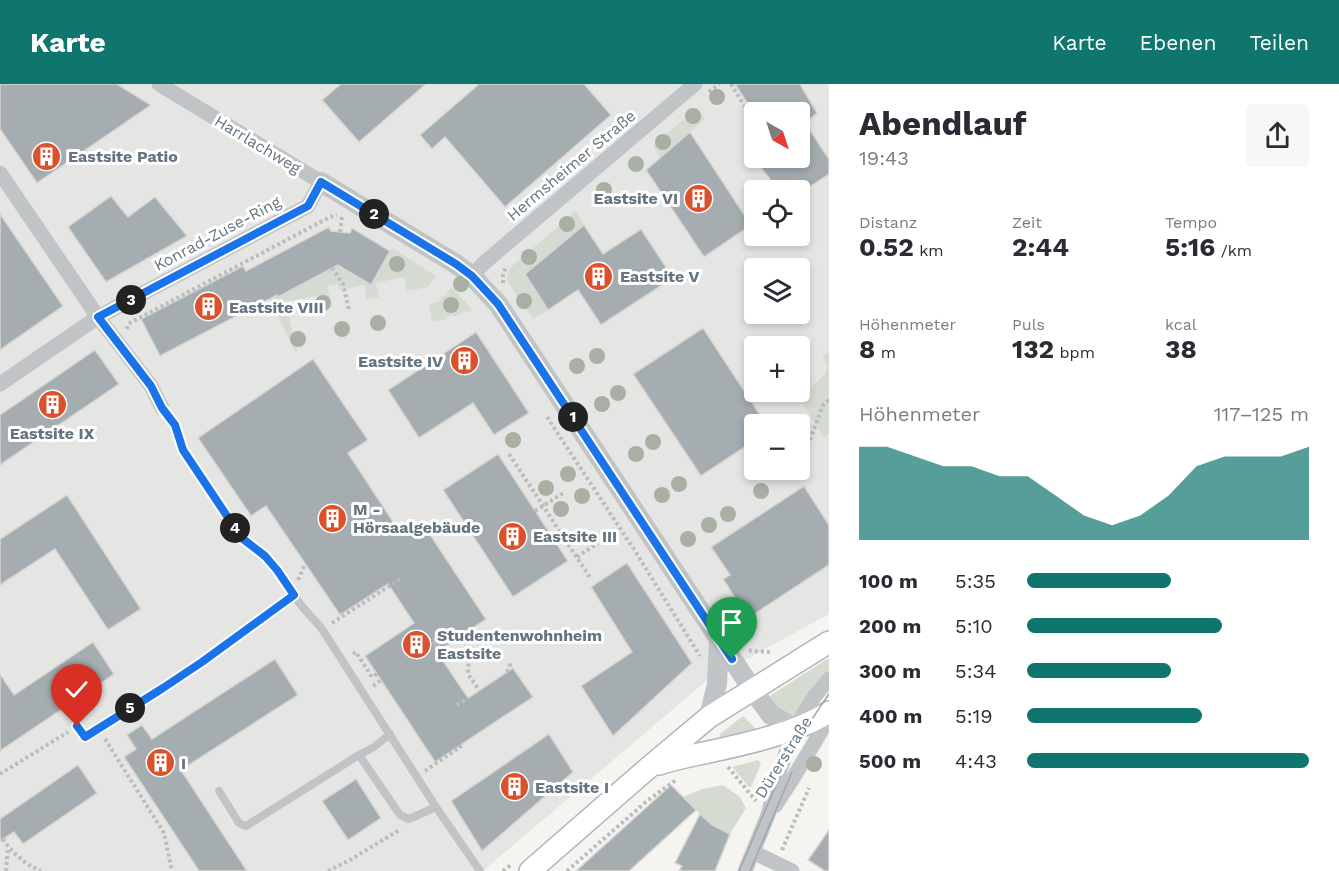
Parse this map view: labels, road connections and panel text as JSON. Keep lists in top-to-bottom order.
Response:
{
  "streets": {
    "street": [
      "Harrlachweg",
      "Hermsheimer Straße",
      "Konrad-Zuse-Ring",
      "Dürerstraße"
    ]
  },
  "crossings": [
    ["Harrlachweg", "Hermsheimer Straße"],
    ["Harrlachweg", "Konrad-Zuse-Ring"],
    ["Harrlachweg", "Dürerstraße"]
  ],
  "places": {
    "building": [
      "Eastsite Patio",
      "Eastsite VI",
      "Eastsite V",
      "Eastsite VIII",
      "Eastsite IV",
      "Eastsite IX",
      "M - Hörsaalgebäude",
      "Eastsite III",
      "Studentenwohnheim Eastsite",
      "I",
      "Eastsite I"
    ]
  },
  "north": "bottom right",
  "page": {
    "header": "Karte",
    "nav": ["Karte", "Ebenen", "Teilen"],
    "heading": ["Abendlauf", "19:43"],
    "map_buttons": ["+", "−"],
    "stats": [
      ["Distanz", "0.52 km"],
      ["Zeit", "2:44"],
      ["Tempo", "5:16 /km"],
      ["Höhenmeter", "8 m"],
      ["Puls", "132 bpm"],
      ["kcal", "38"]
    ],
    "pins": [
      "2",
      "3",
      "1",
      "4",
      "5"
    ],
    "chart": ["Höhenmeter", "117–125 m"],
    "list": [
      {
        "name": "100 m",
        "note": "5:35"
      },
      {
        "name": "200 m",
        "note": "5:10"
      },
      {
        "name": "300 m",
        "note": "5:34"
      },
      {
        "name": "400 m",
        "note": "5:19"
      },
      {
        "name": "500 m",
        "note": "4:43"
      }
    ]
  }
}
